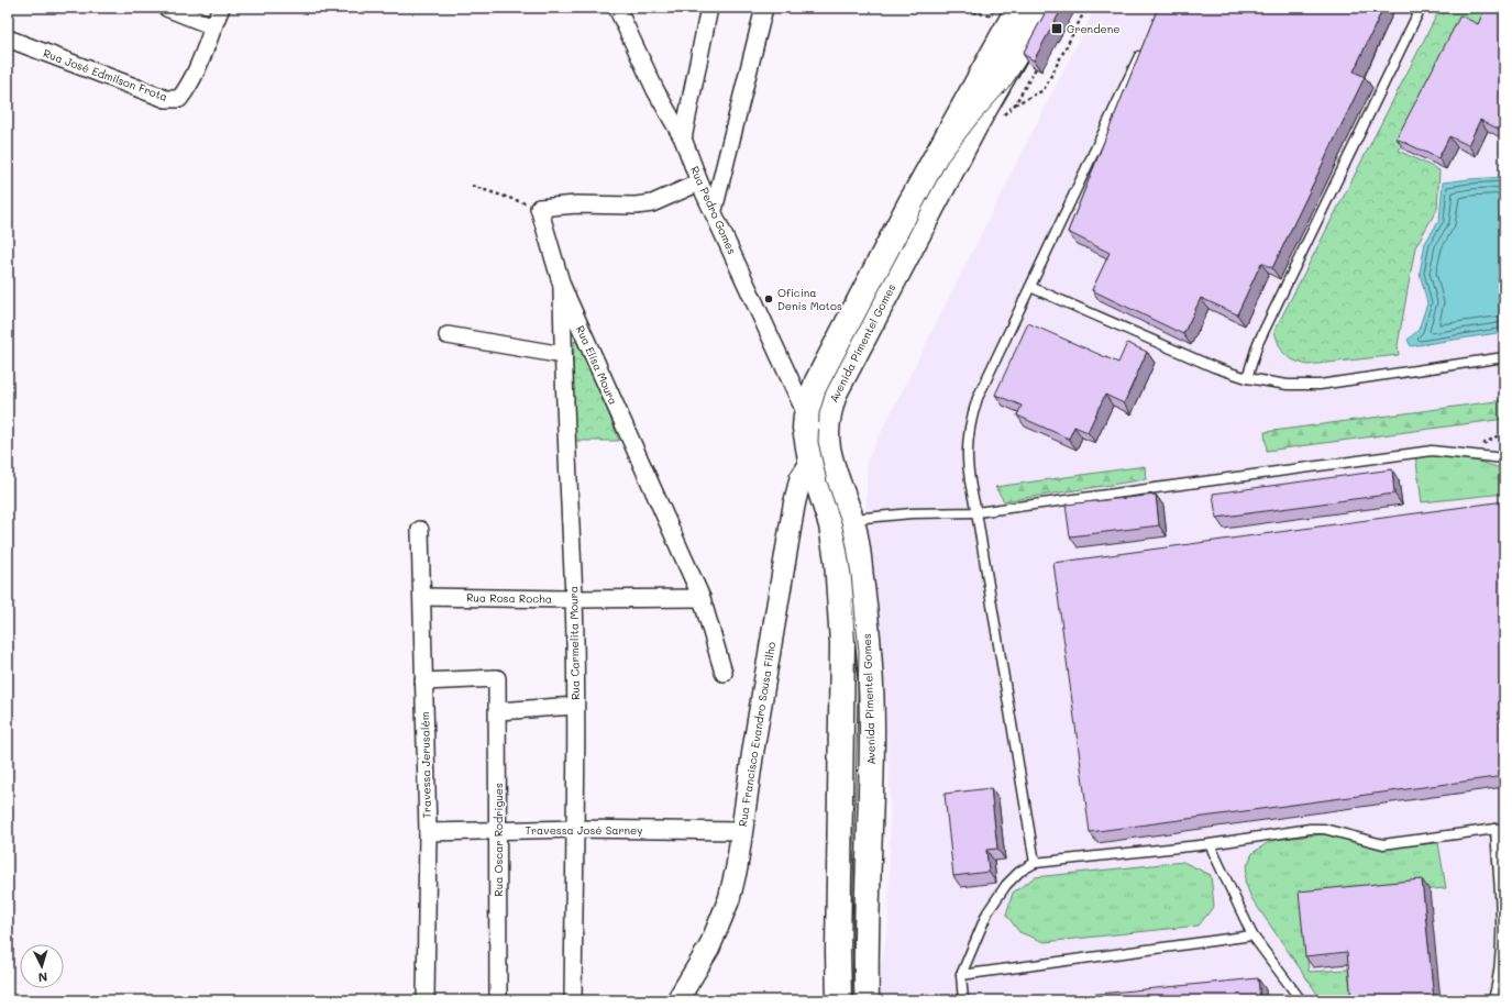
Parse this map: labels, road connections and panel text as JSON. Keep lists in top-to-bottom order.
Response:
{
  "streets": {
    "main road": ["Avenida Pimentel Gomes"],
    "street": [
      "Rua José Edmilson Frota",
      "Rua Pedro Gomes",
      "Rua Elisa Moura",
      "Rua Rosa Rocha",
      "Rua Carmelita Moura",
      "Rua Francisco Evandro Sousa Filho",
      "Travessa Jerusalém",
      "Travessa José Sarney",
      "Rua Oscar Rodrigues"
    ]
  },
  "crossings": [
    ["Rua Pedro Gomes", "Avenida Pimentel Gomes"],
    ["Avenida Pimentel Gomes", "Rua Francisco Evandro Sousa Filho"],
    ["Rua Elisa Moura", "Rua Rosa Rocha"],
    ["Rua Elisa Moura", "Rua Carmelita Moura"],
    ["Rua Rosa Rocha", "Rua Carmelita Moura"],
    ["Rua Rosa Rocha", "Travessa Jerusalém"],
    ["Rua Carmelita Moura", "Travessa José Sarney"],
    ["Rua Francisco Evandro Sousa Filho", "Travessa José Sarney"],
    ["Travessa Jerusalém", "Travessa José Sarney"],
    ["Travessa Jerusalém", "Rua Oscar Rodrigues"],
    ["Travessa José Sarney", "Rua Oscar Rodrigues"]
  ],
  "places": {
    "transit": ["Grendene"],
    "other": ["Oficina Denis Motos"]
  },
  "north": "bottom"
}
